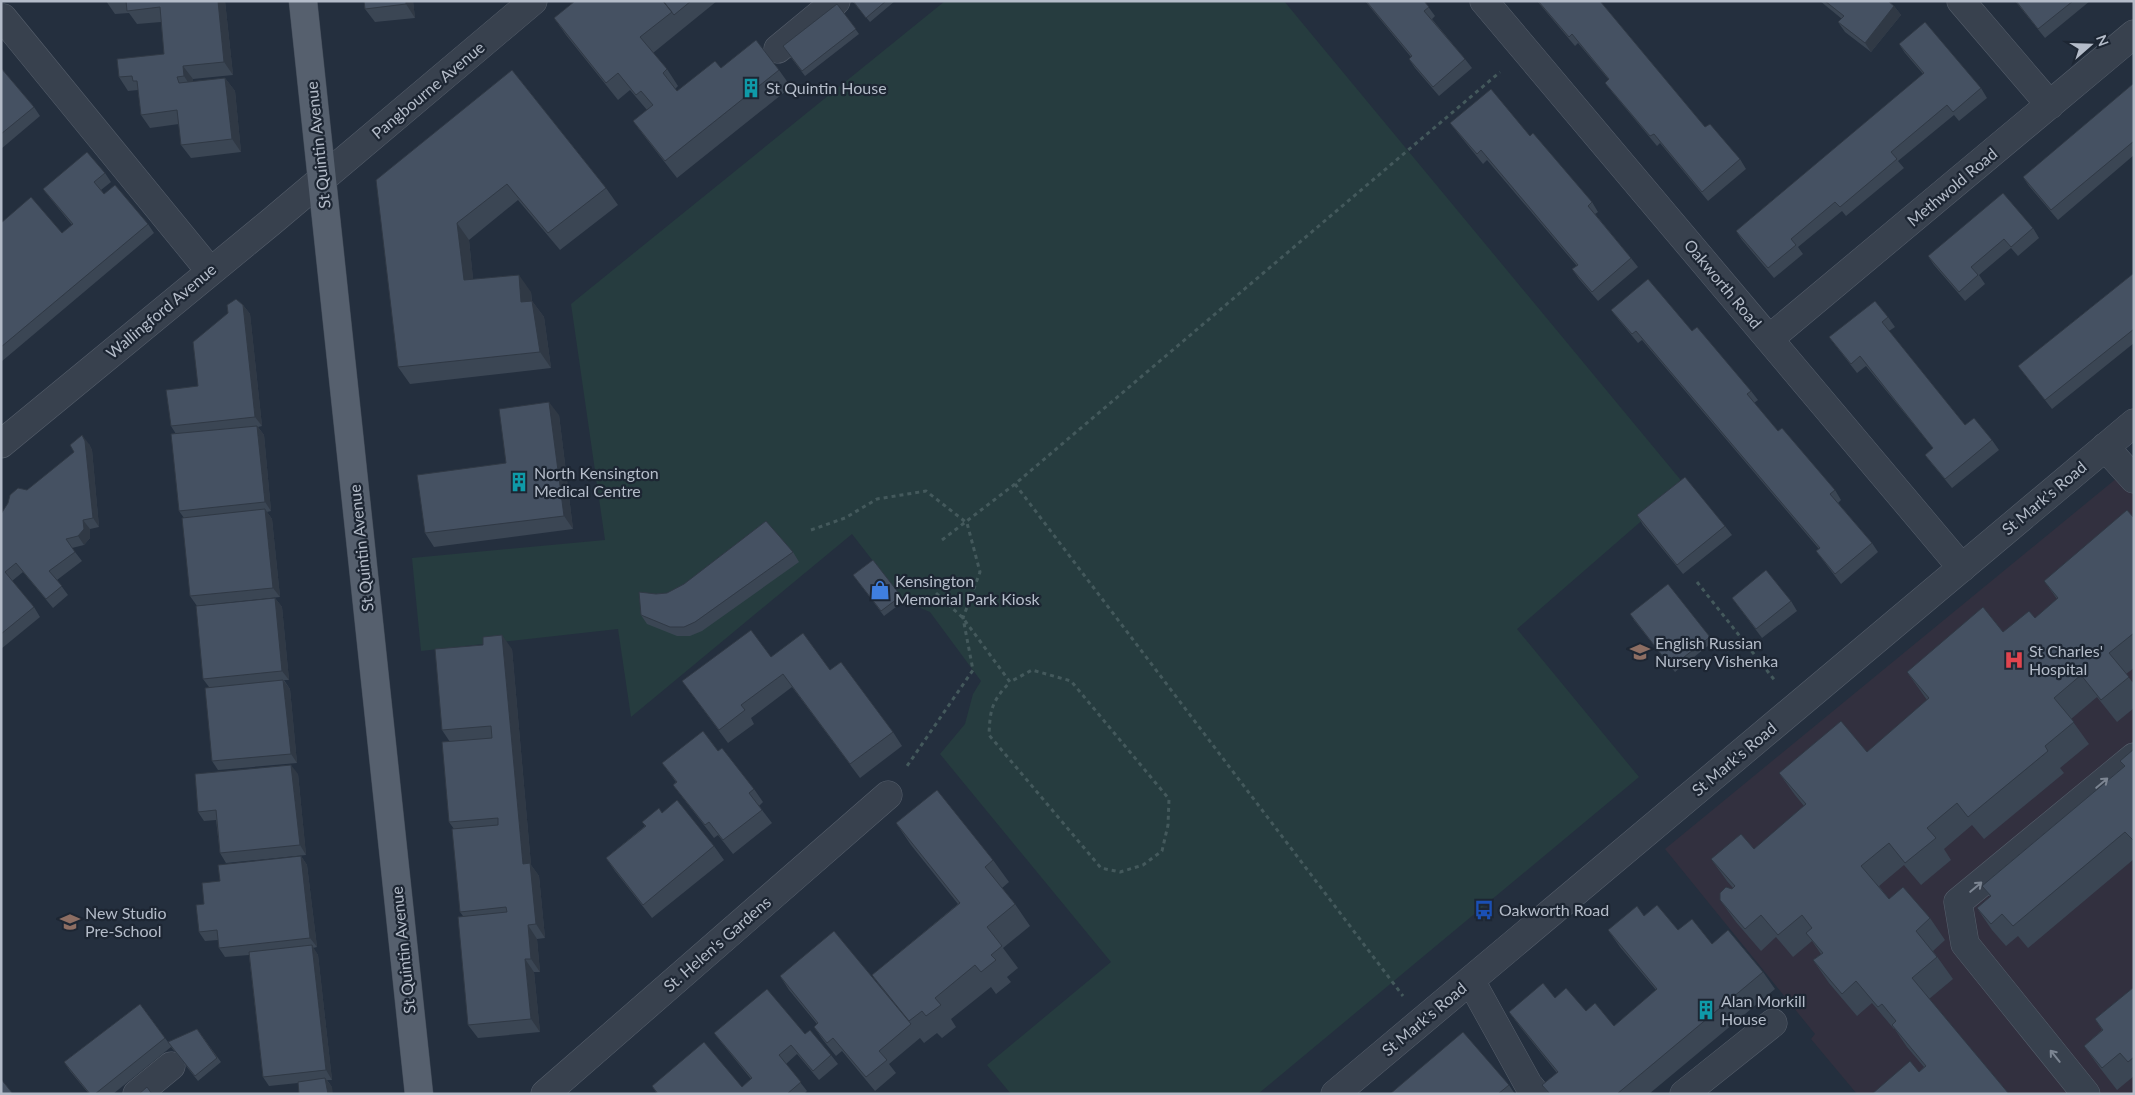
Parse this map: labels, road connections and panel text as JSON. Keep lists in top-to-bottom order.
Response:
{
  "streets": {
    "main road": ["St Quintin Avenue"],
    "street": [
      "Pangbourne Avenue",
      "Methwold Road",
      "Oakworth Road",
      "Wallingford Avenue",
      "St Mark's Road",
      "St. Helen's Gardens"
    ]
  },
  "crossings": [
    ["Pangbourne Avenue", "St Quintin Avenue"],
    ["Pangbourne Avenue", "Wallingford Avenue"],
    ["St Quintin Avenue", "Wallingford Avenue"],
    ["Methwold Road", "Oakworth Road"],
    ["Oakworth Road", "St Mark's Road"]
  ],
  "places": {
    "building": ["St Quintin House", "North Kensington Medical Centre", "Alan Morkill House"],
    "shop": ["Kensington Memorial Park Kiosk"],
    "school or university": ["English Russian Nursery Vishenka", "New Studio Pre-School"],
    "hospital": ["St Charles' Hospital"],
    "bus stop": ["Oakworth Road"]
  },
  "north": "right"
}
